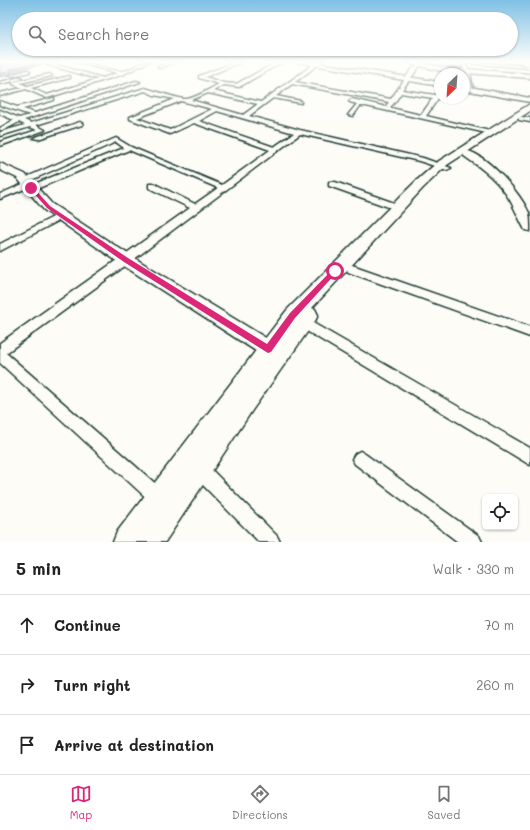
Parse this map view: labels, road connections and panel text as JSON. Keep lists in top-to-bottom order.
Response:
{
  "north": "bottom left",
  "page": {
    "search": "Search here",
    "heading": ["5 min", "Walk · 330 m"],
    "list": [
      ["Continue", "70 m"],
      ["Turn right", "260 m"],
      "Arrive at destination"
    ],
    "nav": ["Map", "Directions", "Saved"]
  }
}
